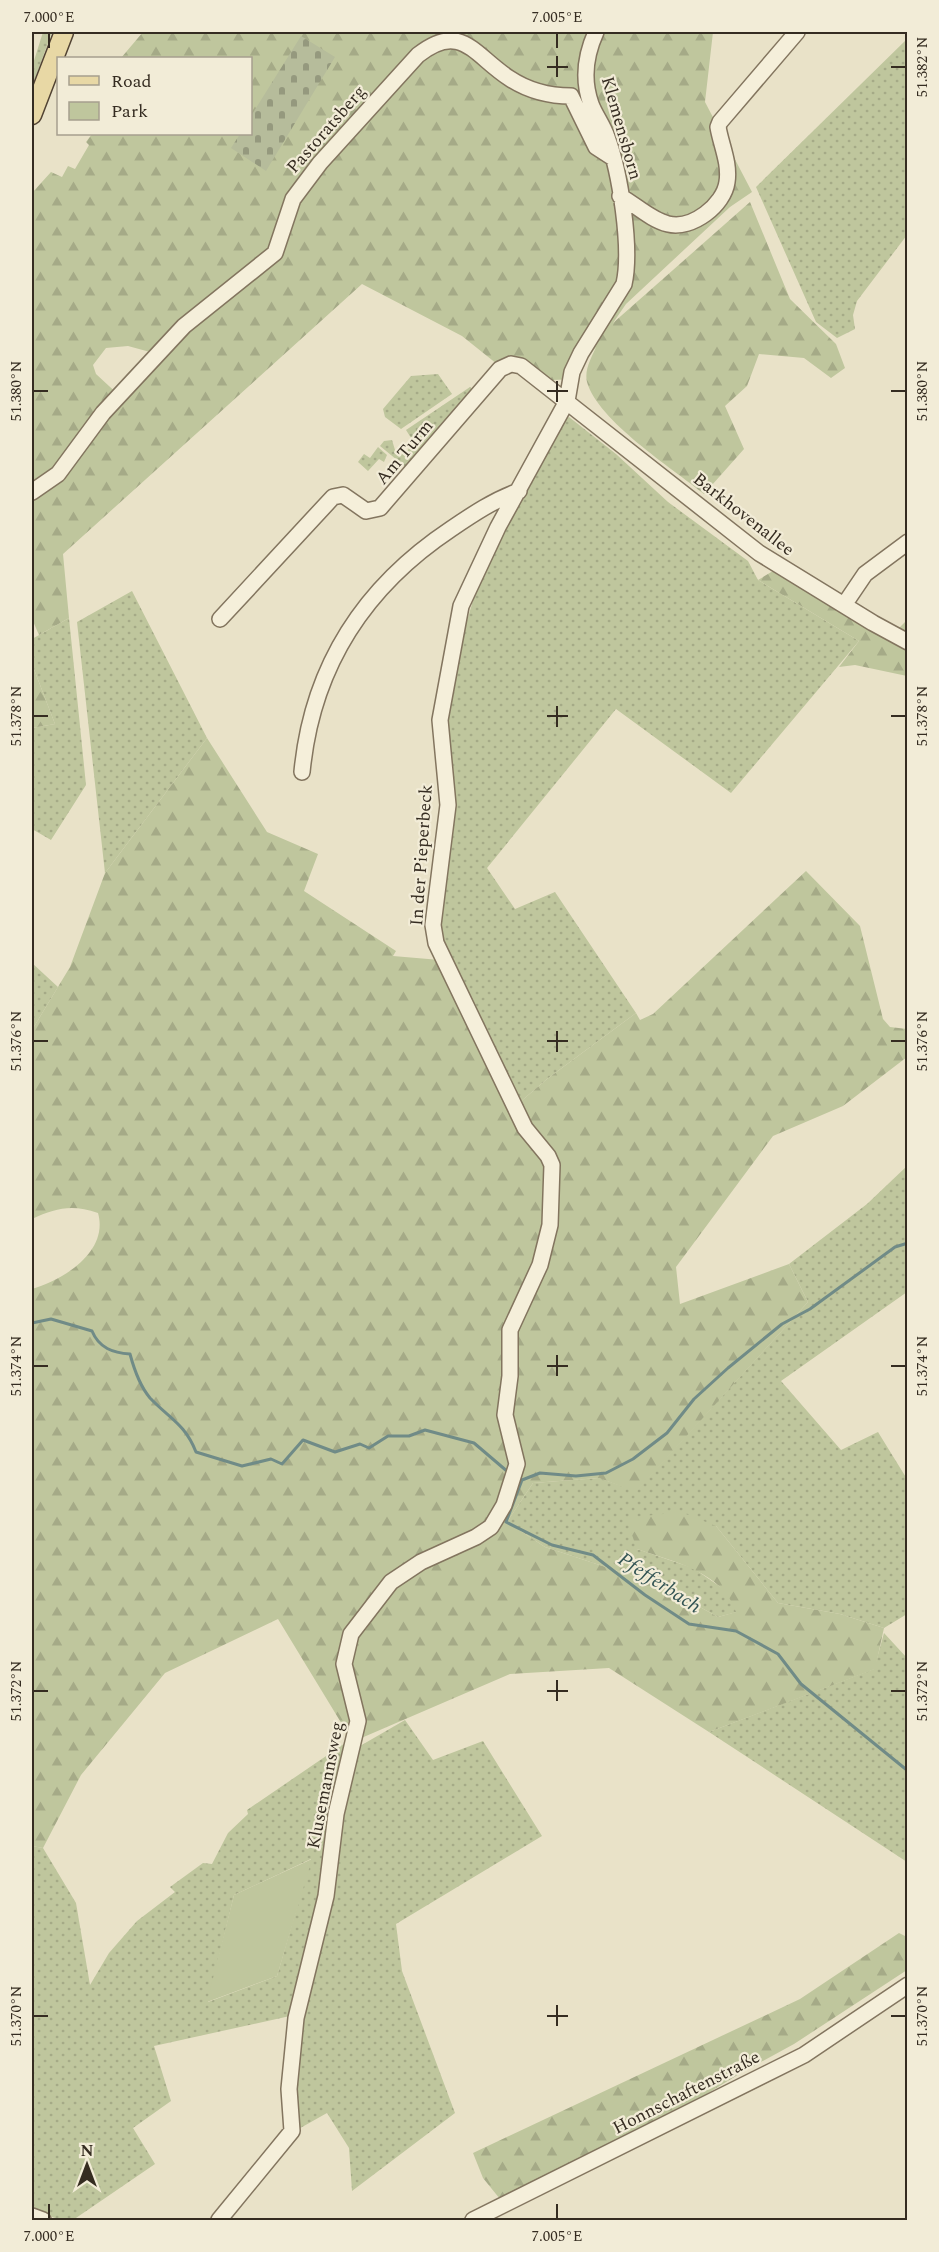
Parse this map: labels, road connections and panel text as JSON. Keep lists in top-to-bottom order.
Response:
{
  "streets": {
    "street": [
      "Klemensborn",
      "Pastoratsberg",
      "Am Turm",
      "Barkhovenallee",
      "In der Pieperbeck",
      "Klusemannsweg",
      "Honnschaftenstraße"
    ]
  },
  "crossings": [
    ["Klemensborn", "Pastoratsberg"],
    ["Klemensborn", "Am Turm"],
    ["Klemensborn", "Barkhovenallee"],
    ["Klemensborn", "In der Pieperbeck"],
    ["Am Turm", "Barkhovenallee"],
    ["Am Turm", "In der Pieperbeck"],
    ["Barkhovenallee", "In der Pieperbeck"],
    ["In der Pieperbeck", "Klusemannsweg"]
  ],
  "water": ["Pfefferbach"],
  "legend": ["Road", "Park"],
  "north": "top",
  "coordinates": [
    "7.000°E",
    "7.005°E",
    "51.382°N",
    "51.380°N",
    "51.378°N",
    "51.376°N",
    "51.374°N",
    "51.372°N",
    "51.370°N"
  ]
}
